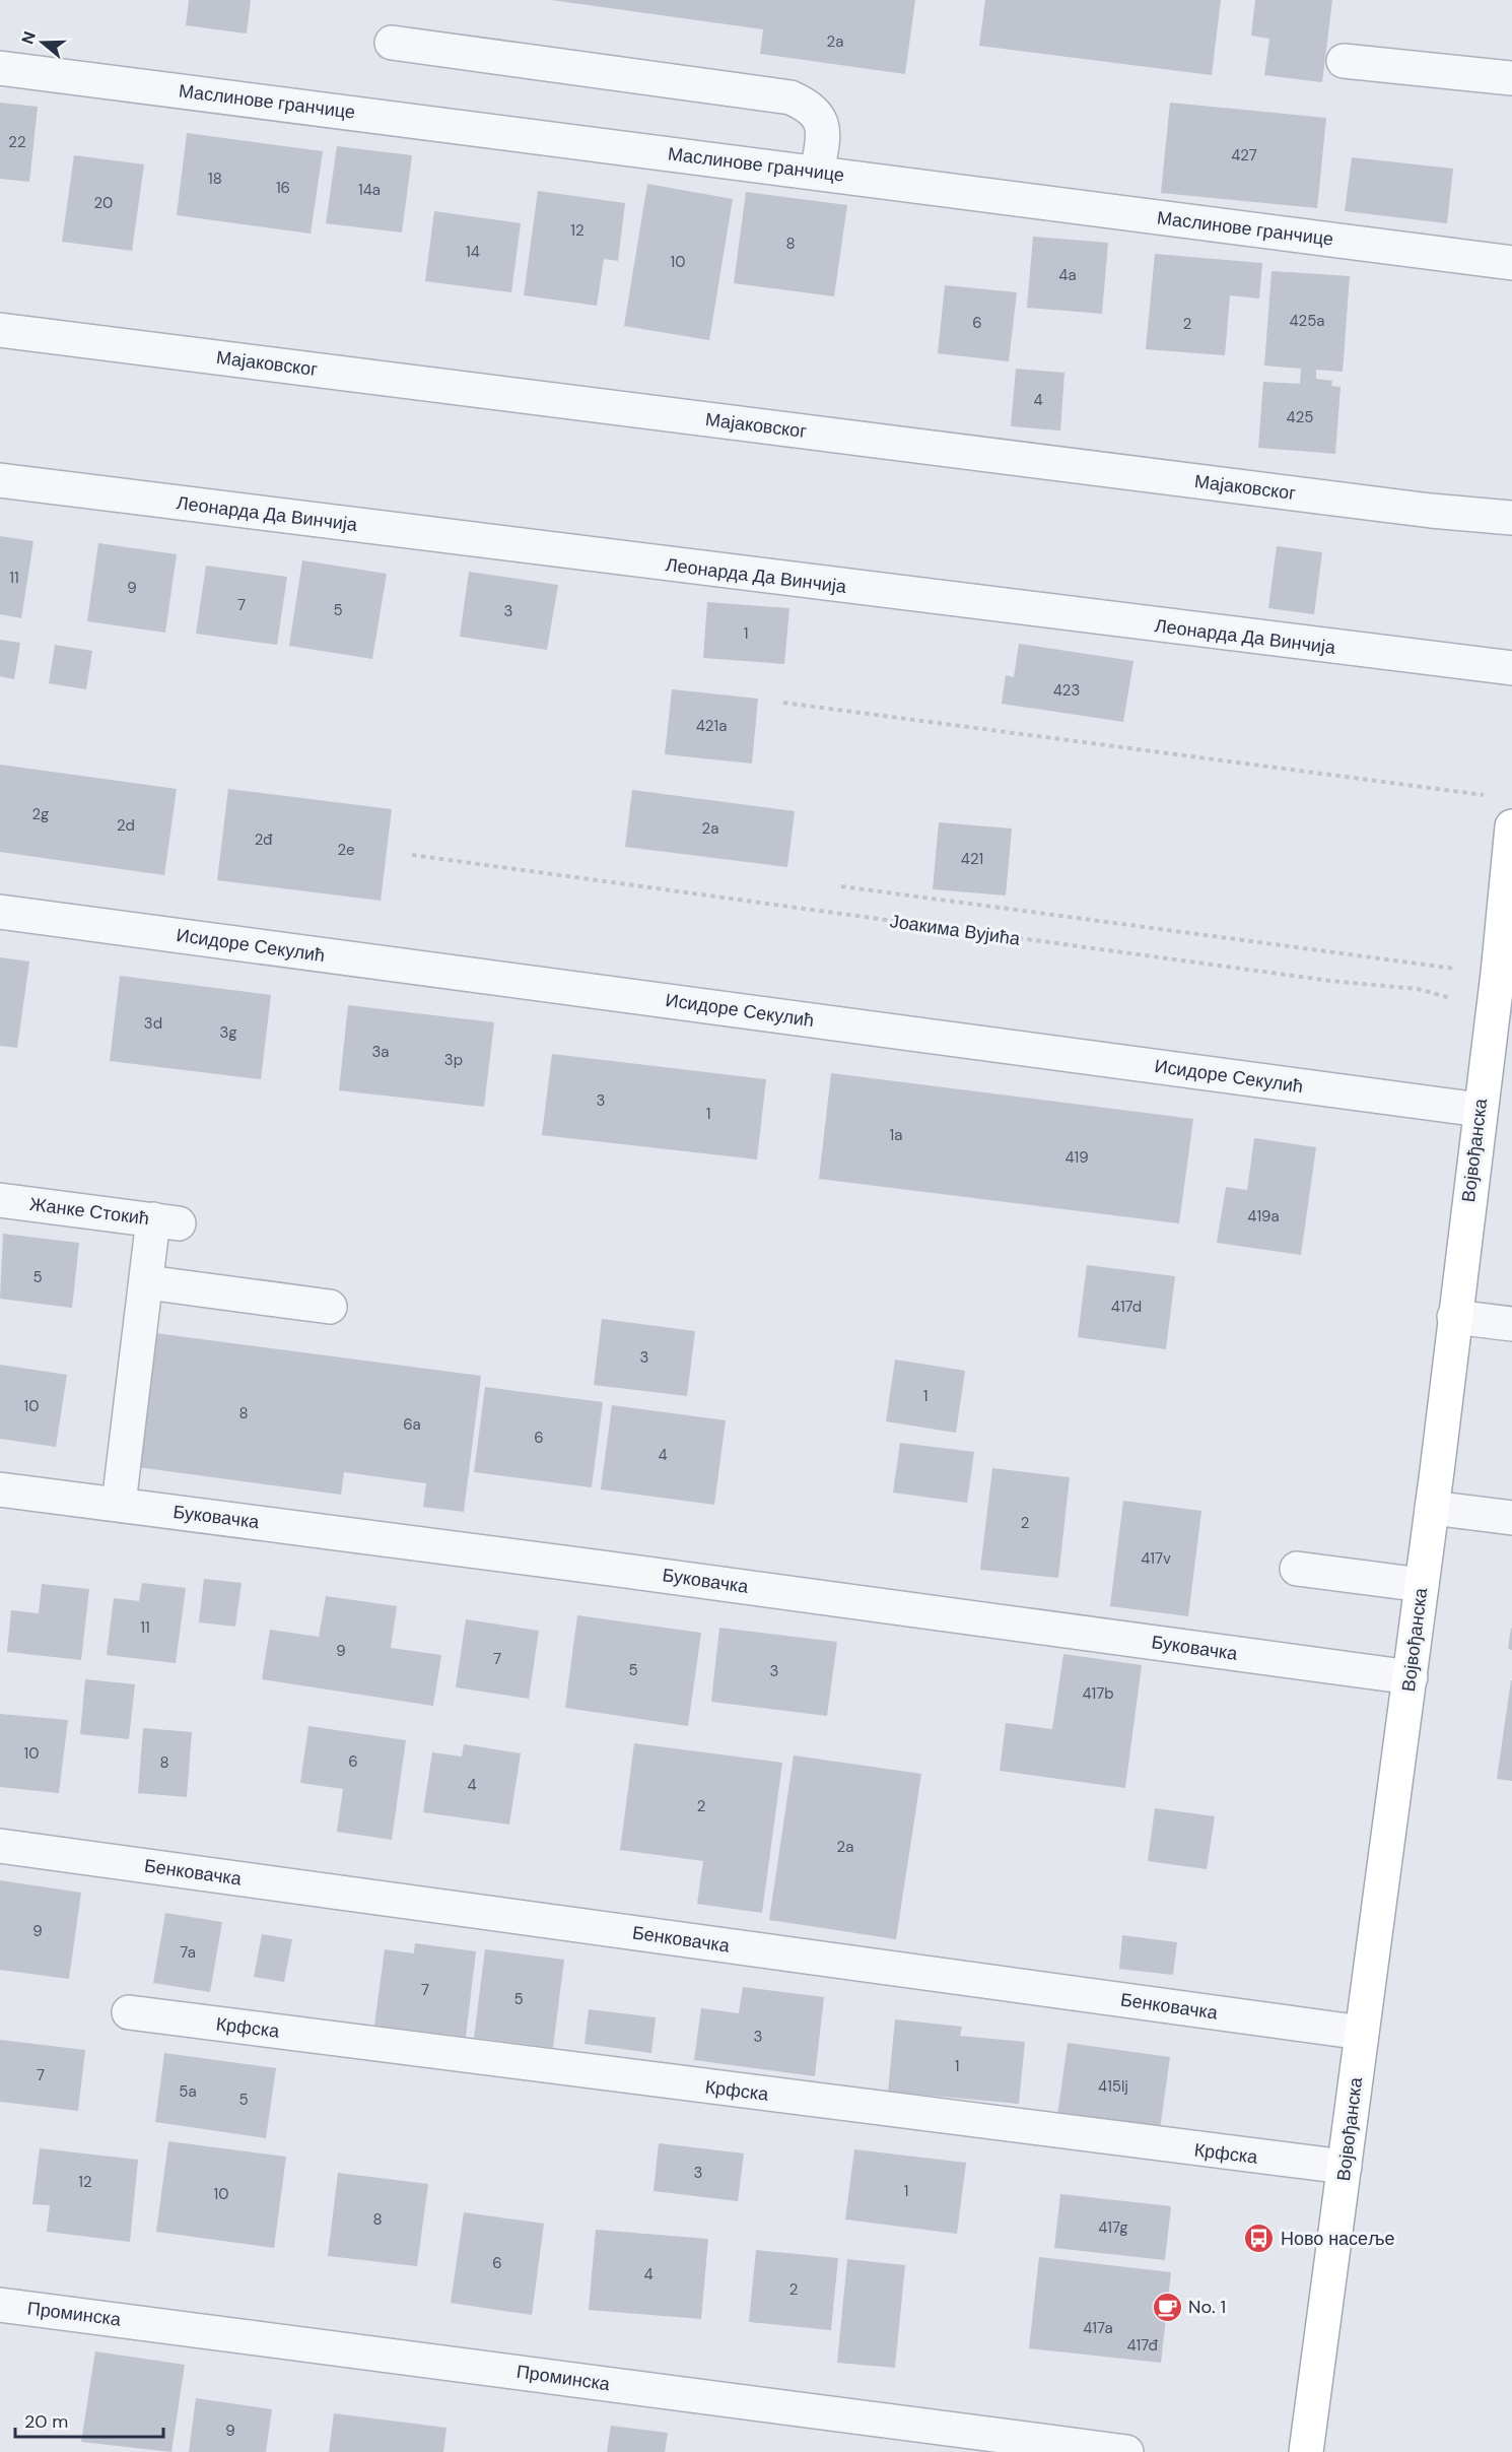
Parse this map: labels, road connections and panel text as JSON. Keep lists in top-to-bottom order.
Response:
{
  "streets": {
    "main road": ["Војвођанска"],
    "street": [
      "Маслинове гранчице",
      "Мајаковског",
      "Леонарда Да Винчија",
      "Исидоре Секулић",
      "Жанке Стокић",
      "Буковачка",
      "Бенковачка",
      "Крфска",
      "Проминска"
    ],
    "path": ["Јоакима Вујића"]
  },
  "crossings": [
    ["Јоакима Вујића", "Војвођанска"],
    ["Исидоре Секулић", "Војвођанска"],
    ["Војвођанска", "Буковачка"],
    ["Војвођанска", "Бенковачка"],
    ["Војвођанска", "Крфска"]
  ],
  "places": {
    "bus stop": ["Ново насеље"],
    "cafe": ["No. 1"]
  },
  "house_numbers": [
    "2a",
    "22",
    "427",
    "18",
    "16",
    "14a",
    "20",
    "12",
    "8",
    "14",
    "10",
    "4a",
    "425a",
    "6",
    "2",
    "4",
    "425",
    "11",
    "9",
    "7",
    "5",
    "3",
    "1",
    "423",
    "421a",
    "2g",
    "2d",
    "2a",
    "2đ",
    "2e",
    "421",
    "3d",
    "3g",
    "3a",
    "3p",
    "3",
    "1",
    "1a",
    "419",
    "419a",
    "5",
    "417d",
    "3",
    "1",
    "10",
    "8",
    "6a",
    "6",
    "4",
    "2",
    "417v",
    "11",
    "9",
    "7",
    "5",
    "3",
    "417b",
    "10",
    "6",
    "8",
    "4",
    "2",
    "2a",
    "9",
    "7a",
    "7",
    "5",
    "3",
    "1",
    "7",
    "415lj",
    "5a",
    "5",
    "3",
    "12",
    "1",
    "10",
    "8",
    "417g",
    "6",
    "4",
    "2",
    "417a",
    "417đ",
    "9"
  ],
  "scale_bar": "20 m",
  "north": "left"
}
